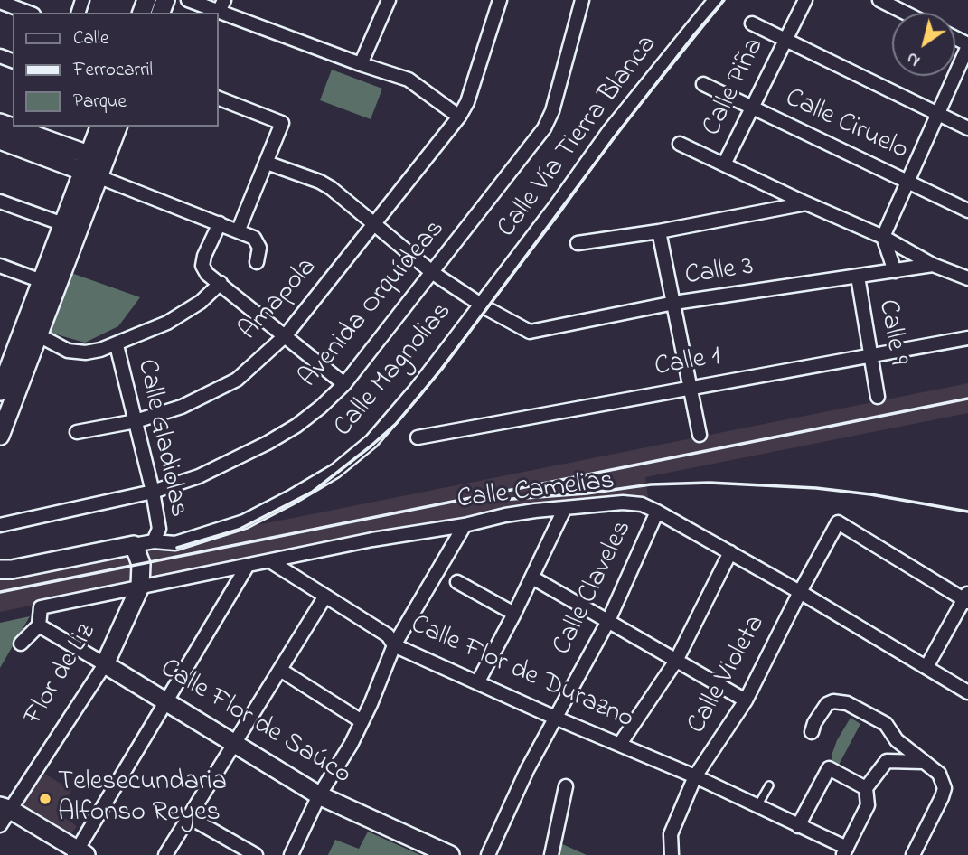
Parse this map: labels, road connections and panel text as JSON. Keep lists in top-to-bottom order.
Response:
{
  "streets": {
    "street": [
      "Calle Piña",
      "Calle Ciruelo",
      "Calle Vía Tierra Blanca",
      "Calle 3",
      "Amapola",
      "Avenida Orquídeas",
      "Calle 9",
      "Calle 1",
      "Calle Magnolias",
      "Calle Gladiolas",
      "Calle Camelias",
      "Calle Claveles",
      "Calle Flor de Durazno",
      "Flor de Liz",
      "Calle Violeta",
      "Calle Flor de Saúco"
    ]
  },
  "crossings": [
    ["Calle Piña", "Calle Ciruelo"],
    ["Calle Vía Tierra Blanca", "Calle 3"],
    ["Calle Vía Tierra Blanca", "Calle Magnolias"],
    ["Calle 3", "Calle 9"],
    ["Calle 3", "Calle Magnolias"],
    ["Amapola", "Calle Gladiolas"],
    ["Avenida Orquídeas", "Calle Gladiolas"],
    ["Calle 9", "Calle 1"],
    ["Calle Magnolias", "Calle Gladiolas"],
    ["Calle Magnolias", "Flor de Liz"],
    ["Calle Camelias", "Calle Claveles"],
    ["Calle Camelias", "Calle Flor de Durazno"],
    ["Calle Camelias", "Flor de Liz"],
    ["Calle Camelias", "Calle Violeta"],
    ["Calle Camelias", "Calle Flor de Saúco"],
    ["Calle Claveles", "Calle Flor de Durazno"],
    ["Calle Flor de Durazno", "Calle Violeta"],
    ["Flor de Liz", "Calle Flor de Saúco"]
  ],
  "places": ["Telesecundaria Alfonso Reyes"],
  "legend": ["Calle", "Ferrocarril", "Parque"],
  "north": "bottom left"
}
